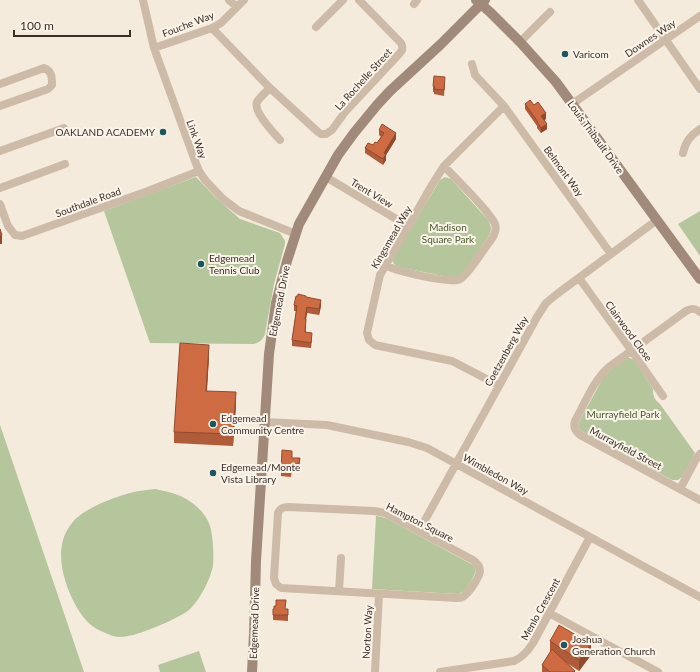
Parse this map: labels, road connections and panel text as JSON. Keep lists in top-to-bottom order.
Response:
{
  "streets": {
    "street": [
      "Fouche Way",
      "Downes Way",
      "La Rochelle Street",
      "Louis Thibault Drive",
      "Link Way",
      "Belmont Way",
      "Trent View",
      "Southdale Road",
      "Kingsmead Way",
      "Edgemead Drive",
      "Clairwood Close",
      "Coetzenberg Way",
      "Murrayfield Street",
      "Wimbledon Way",
      "Hampton Square",
      "Menlo Crescent",
      "Norton Way"
    ]
  },
  "crossings": [
    ["Fouche Way", "La Rochelle Street"],
    ["Fouche Way", "Link Way"],
    ["Downes Way", "Louis Thibault Drive"],
    ["Louis Thibault Drive", "Edgemead Drive"],
    ["Louis Thibault Drive", "Coetzenberg Way"],
    ["Link Way", "Southdale Road"],
    ["Link Way", "Edgemead Drive"],
    ["Belmont Way", "Kingsmead Way"],
    ["Belmont Way", "Coetzenberg Way"],
    ["Trent View", "Kingsmead Way"],
    ["Trent View", "Edgemead Drive"],
    ["Kingsmead Way", "Coetzenberg Way"],
    ["Edgemead Drive", "Wimbledon Way"],
    ["Clairwood Close", "Coetzenberg Way"],
    ["Clairwood Close", "Murrayfield Street"],
    ["Coetzenberg Way", "Wimbledon Way"],
    ["Coetzenberg Way", "Hampton Square"],
    ["Wimbledon Way", "Menlo Crescent"],
    ["Hampton Square", "Norton Way"]
  ],
  "parks": ["Madison Square Park", "Murrayfield Park"],
  "places": [
    "Varicom",
    "OAKLAND ACADEMY",
    "Edgemead Tennis Club",
    "Edgemead Community Centre",
    "Edgemead/Monte Vista Library",
    "Joshua Generation Church"
  ],
  "scale_bar": "100 m"
}
